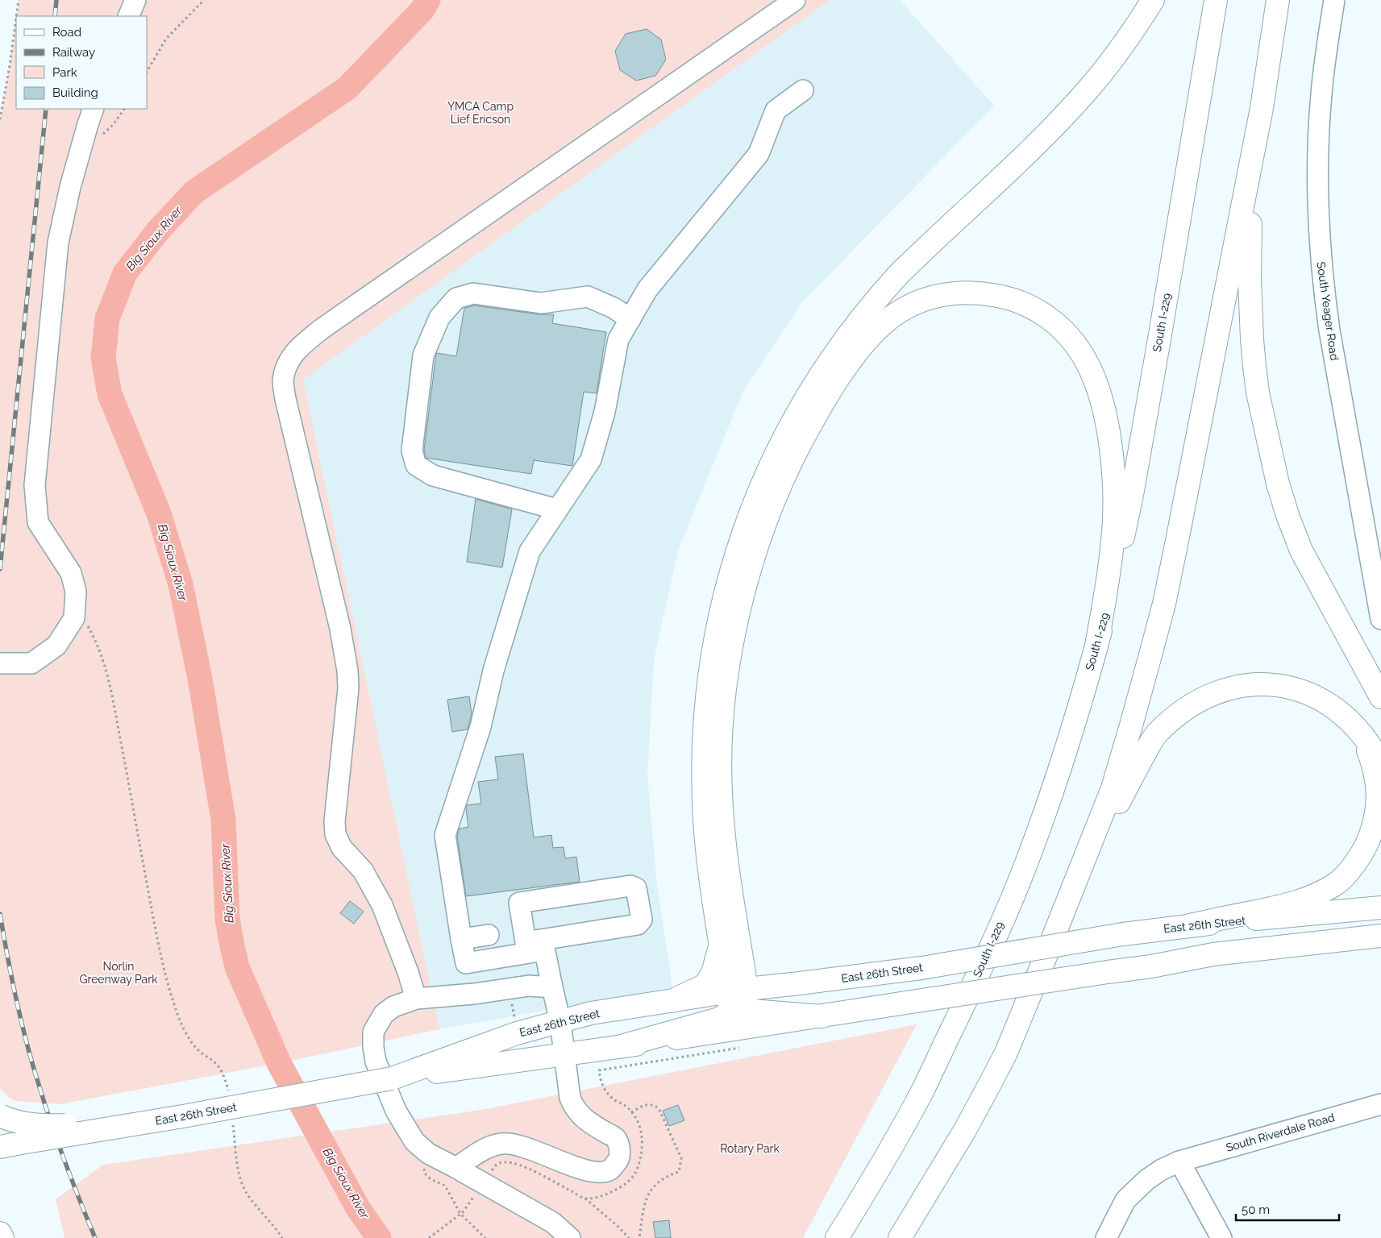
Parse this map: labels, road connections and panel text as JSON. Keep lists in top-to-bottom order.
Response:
{
  "streets": {
    "main road": ["South I-229", "East 26th Street"],
    "street": ["South Yeager Road", "South Riverdale Road"]
  },
  "water": ["Big Sioux River"],
  "parks": ["YMCA Camp Lief Ericson", "Norlin Greenway Park", "Rotary Park"],
  "legend": [
    "Road",
    "Railway",
    "Park",
    "Building"
  ],
  "scale_bar": "50 m"
}
